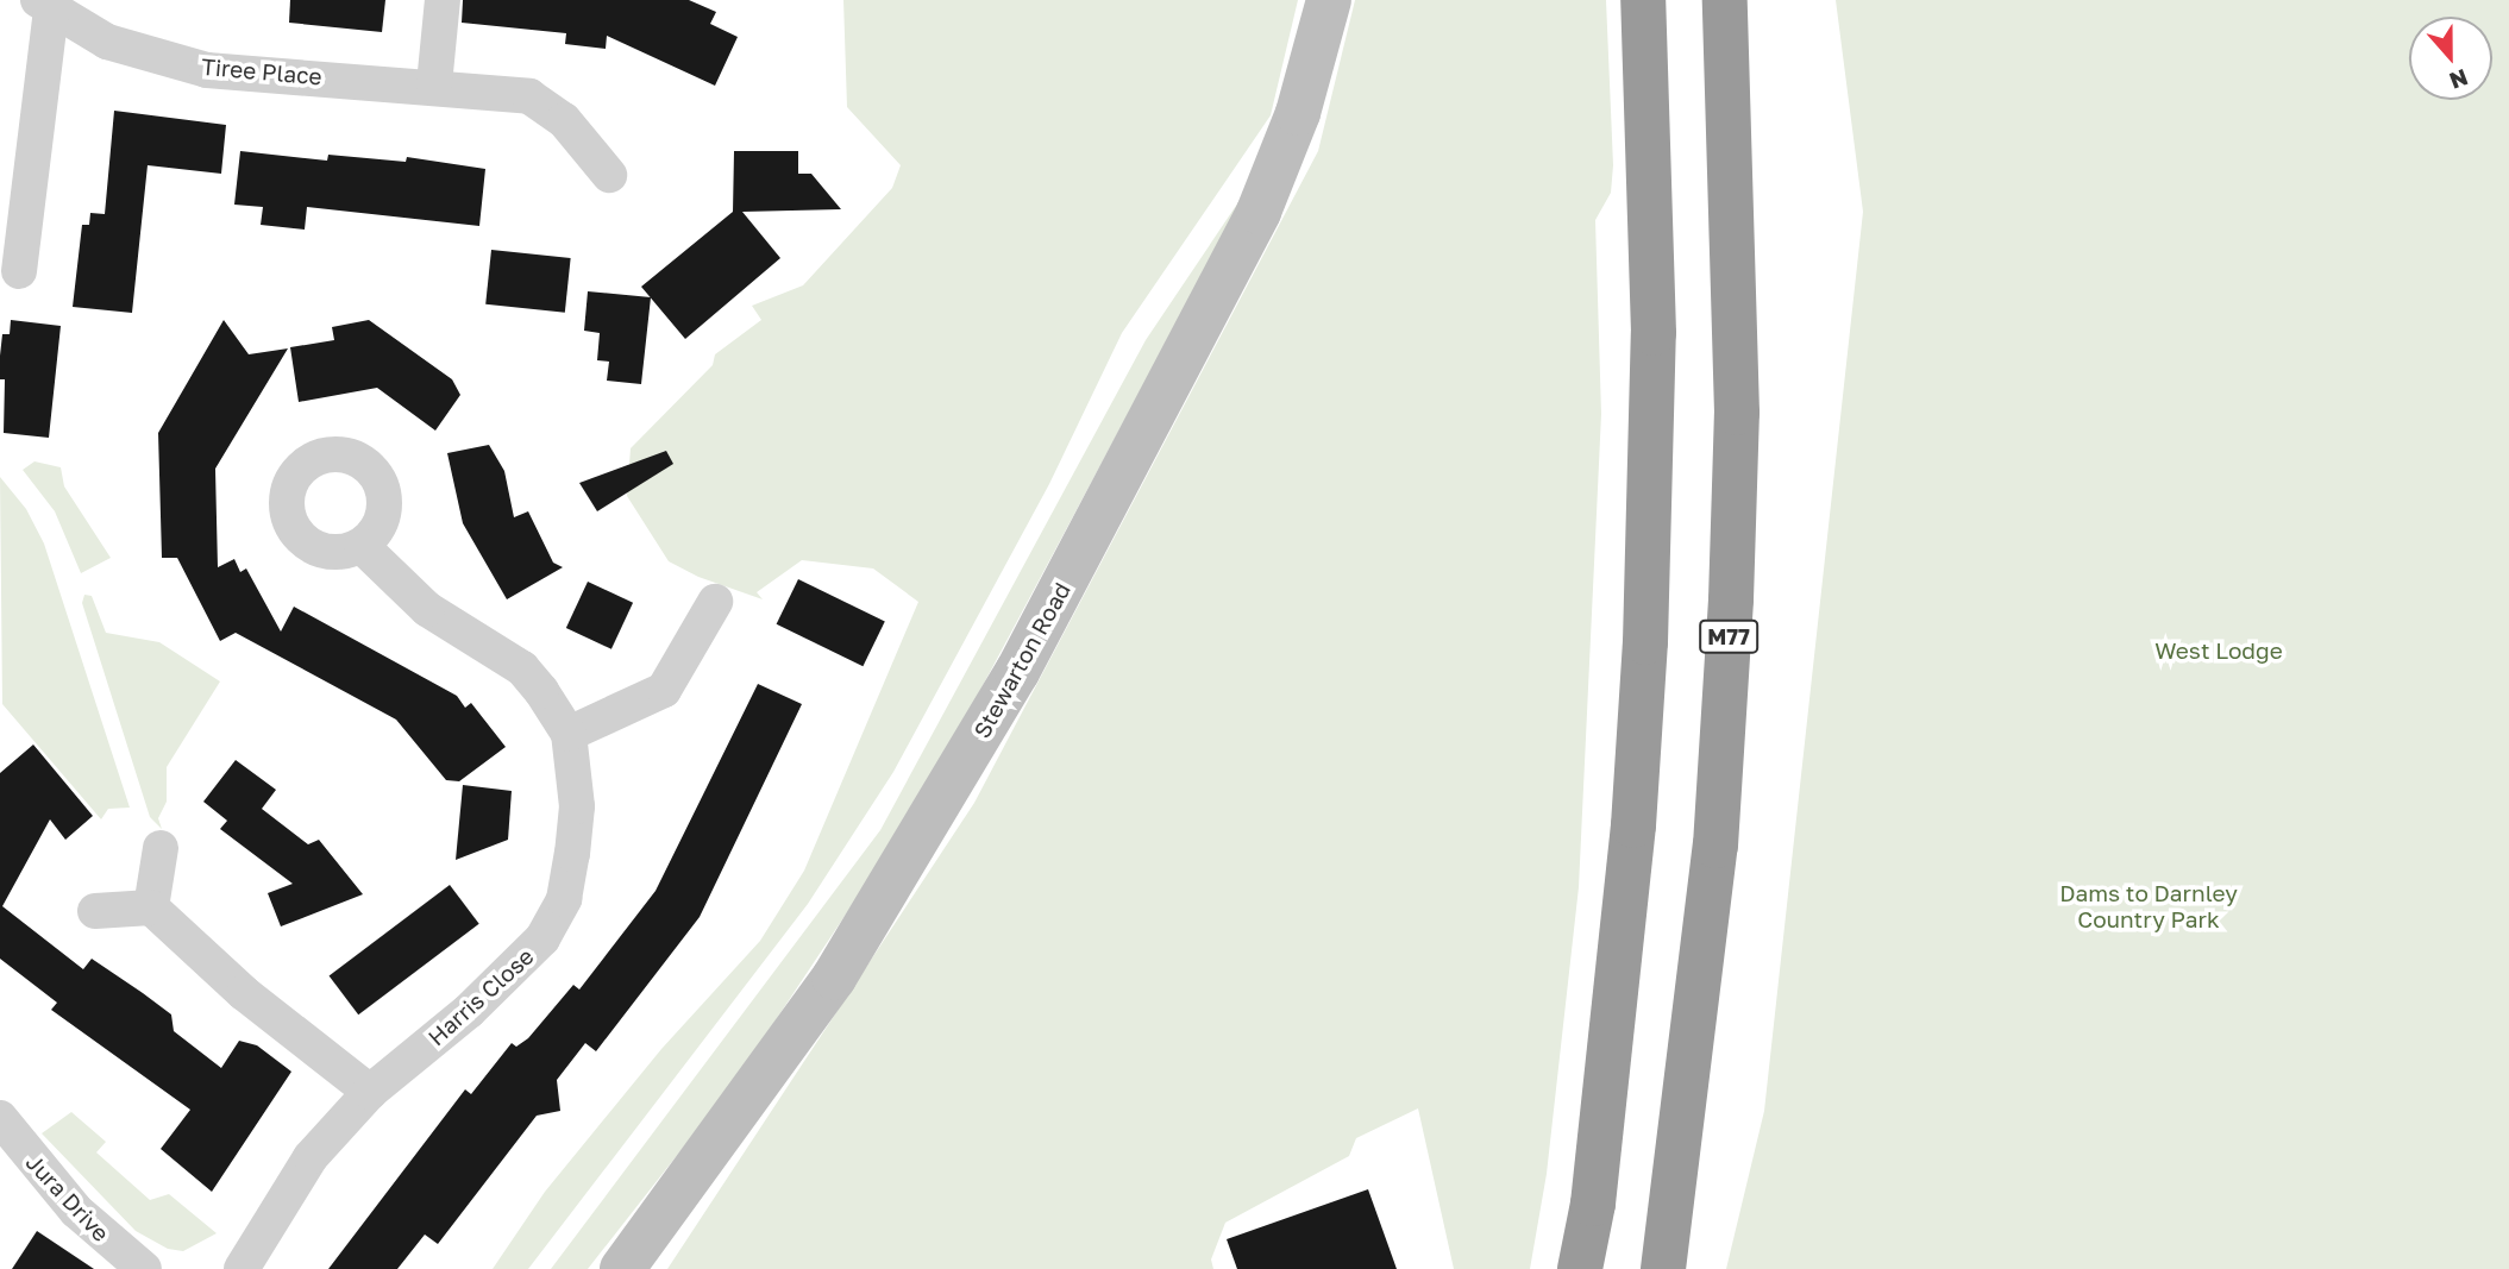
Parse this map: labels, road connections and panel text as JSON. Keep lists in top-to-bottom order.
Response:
{
  "streets": {
    "highway": ["M77"],
    "main road": ["Stewarton Road"],
    "street": ["Tiree Place", "Harris Close", "Jura Drive"]
  },
  "parks": ["West Lodge", "Dams to Darnley Country Park"],
  "north": "bottom"
}
